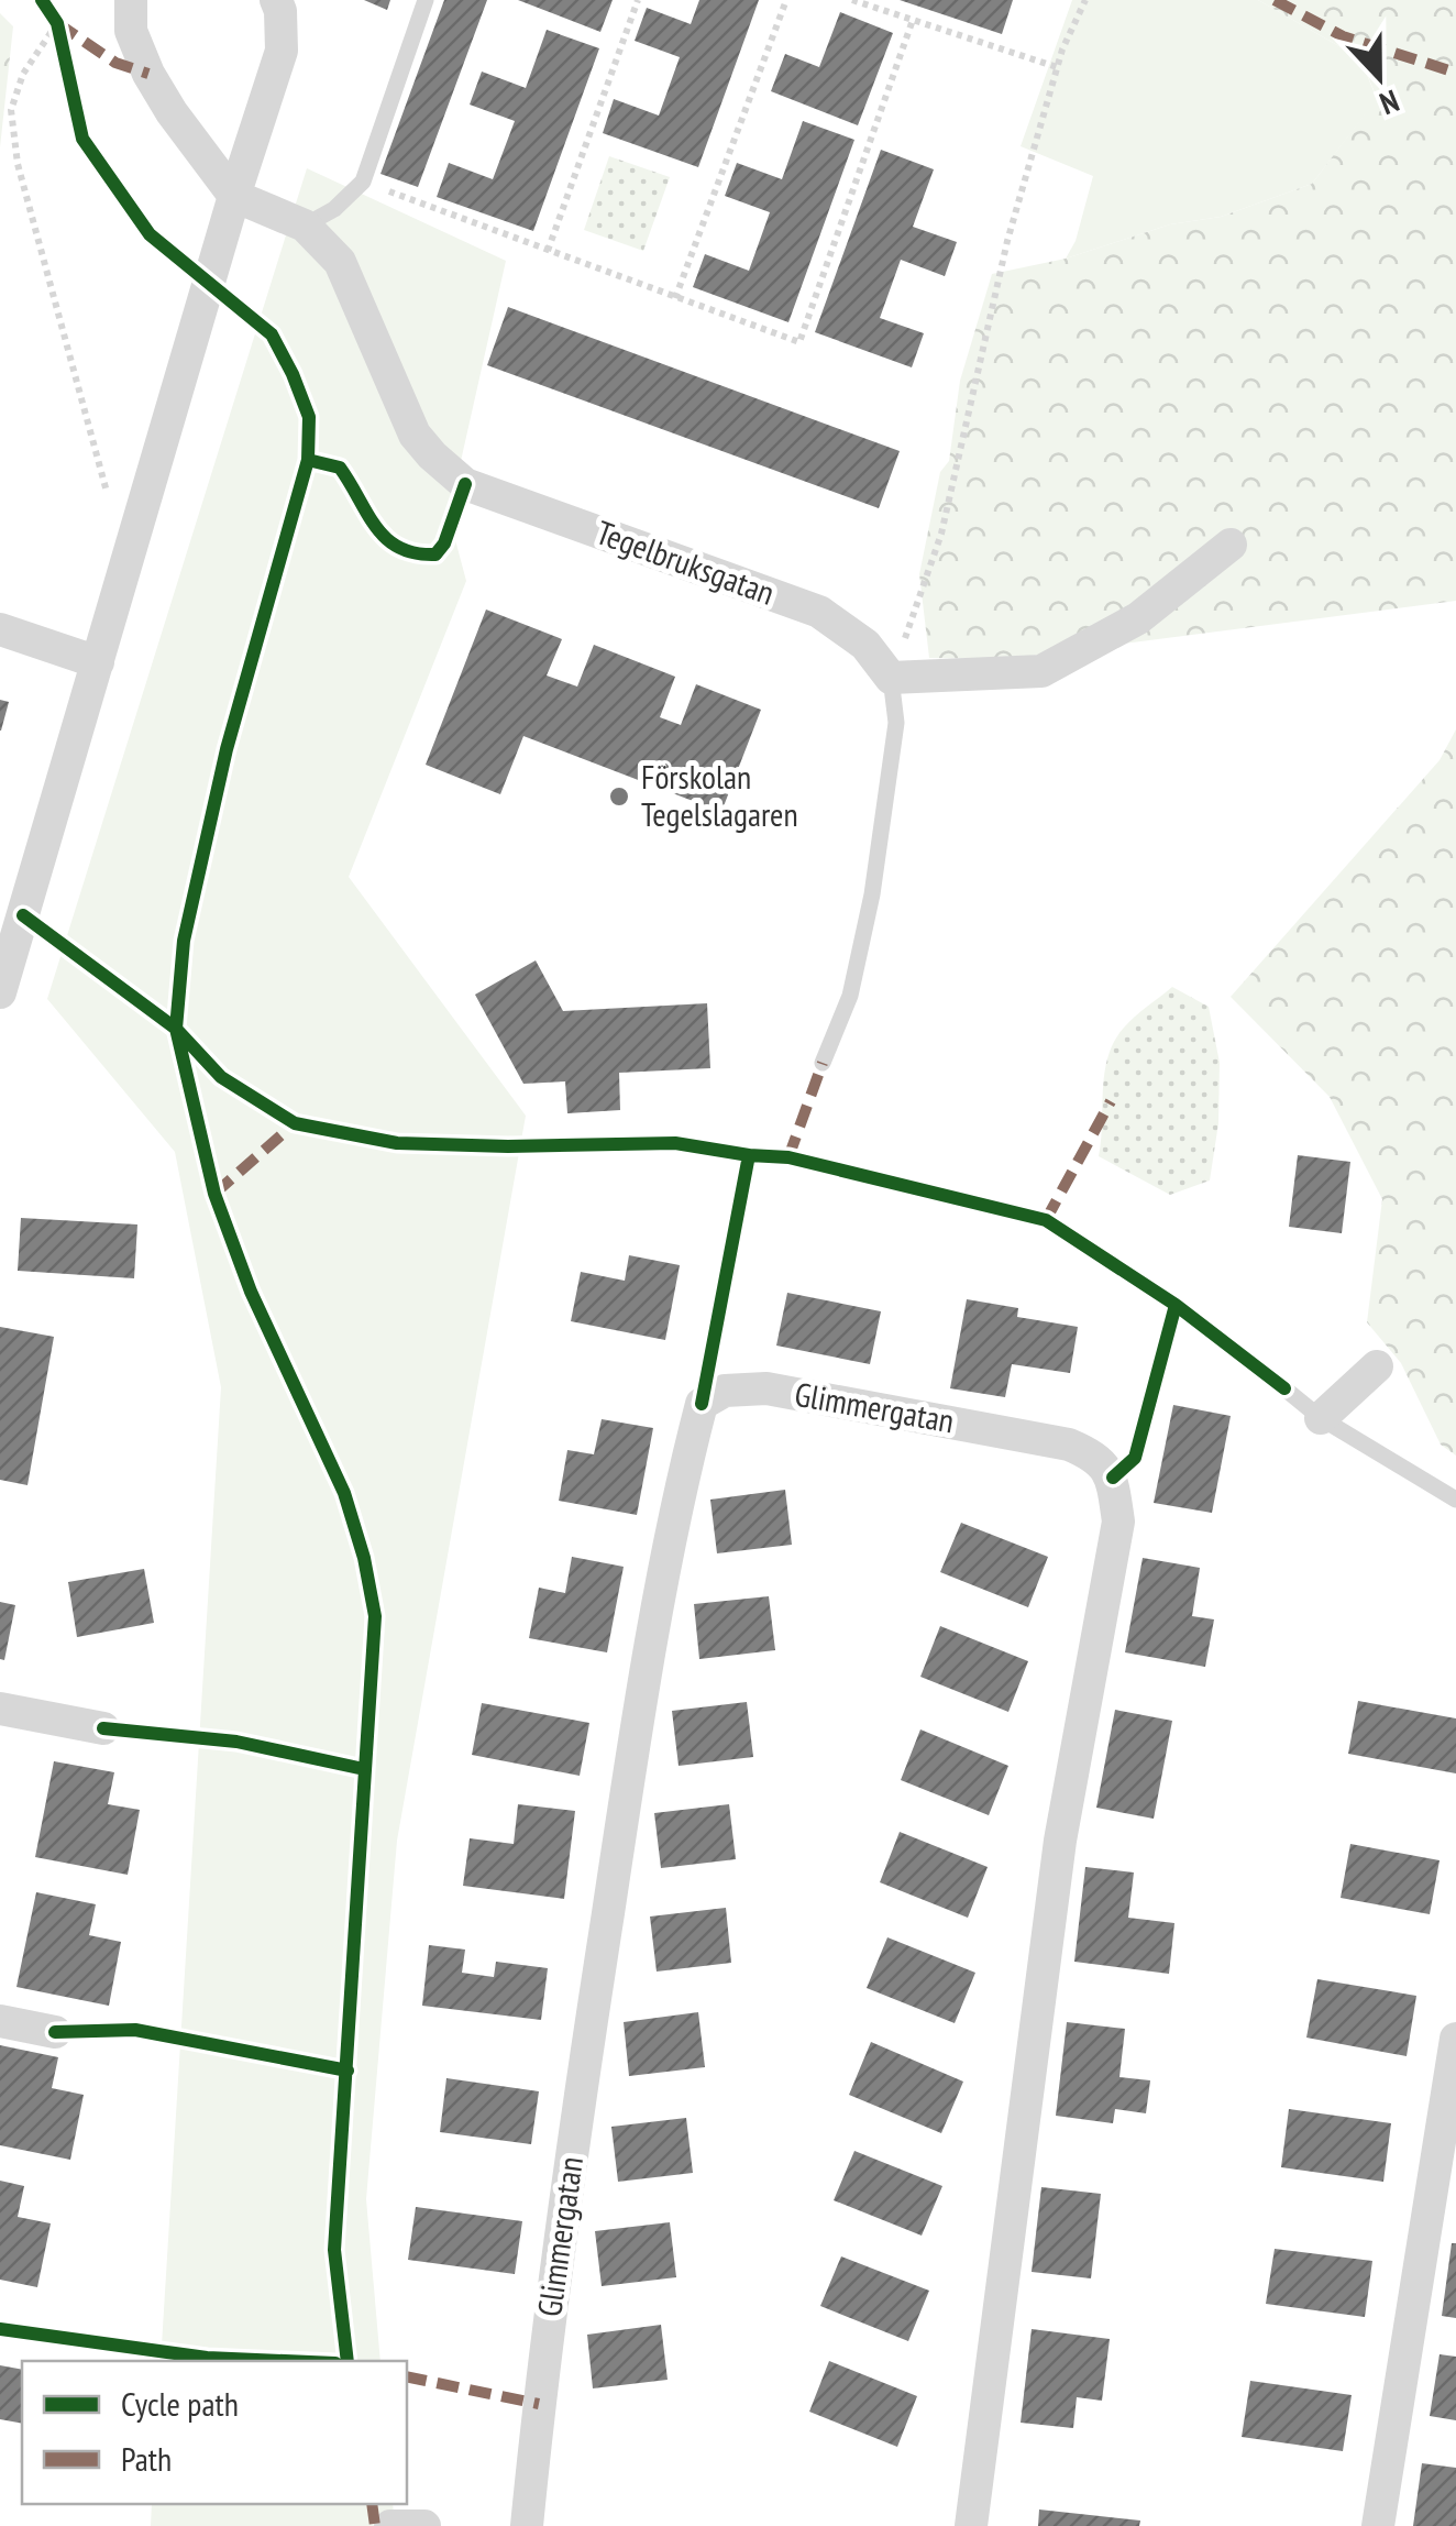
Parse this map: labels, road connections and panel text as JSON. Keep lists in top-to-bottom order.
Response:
{
  "streets": {
    "street": ["Tegelbruksgatan", "Glimmergatan"]
  },
  "places": ["Förskolan Tegelslagaren"],
  "legend": ["Cycle path", "Path"],
  "north": "bottom"
}
